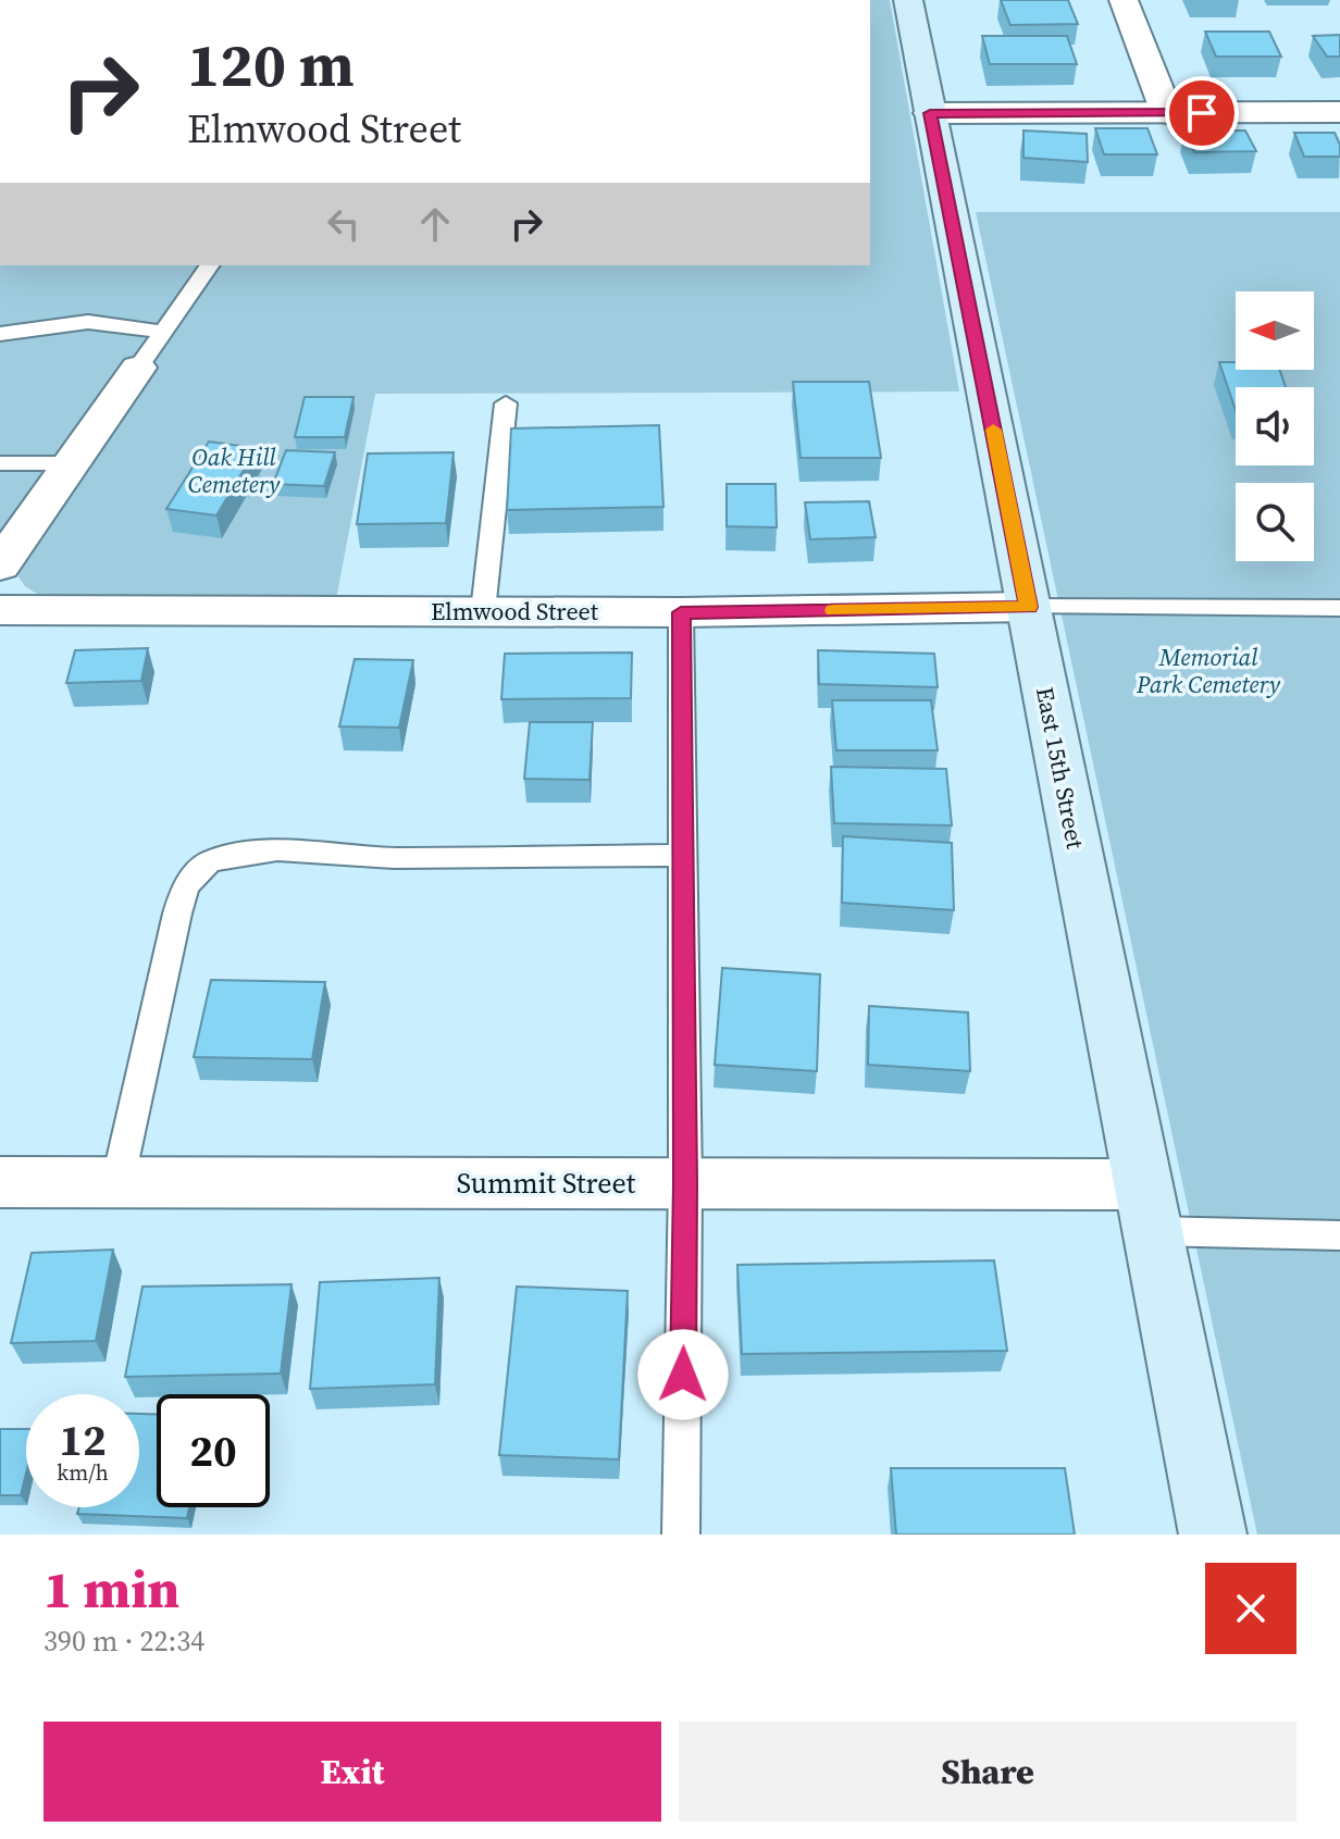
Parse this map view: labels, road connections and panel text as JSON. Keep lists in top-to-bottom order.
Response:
{
  "streets": {
    "main road": ["East 15th Street"],
    "street": ["Elmwood Street", "Summit Street"]
  },
  "crossings": [
    ["Elmwood Street", "East 15th Street"],
    ["East 15th Street", "Summit Street"]
  ],
  "parks": ["Oak Hill Cemetery", "Memorial Park Cemetery"],
  "north": "left",
  "page": {
    "turn": ["120 m", "Elmwood Street"],
    "speed": "12 km/h",
    "limit": "20",
    "heading": ["1 min", "390 m · 22:34"],
    "buttons": ["Exit", "Share"]
  }
}
